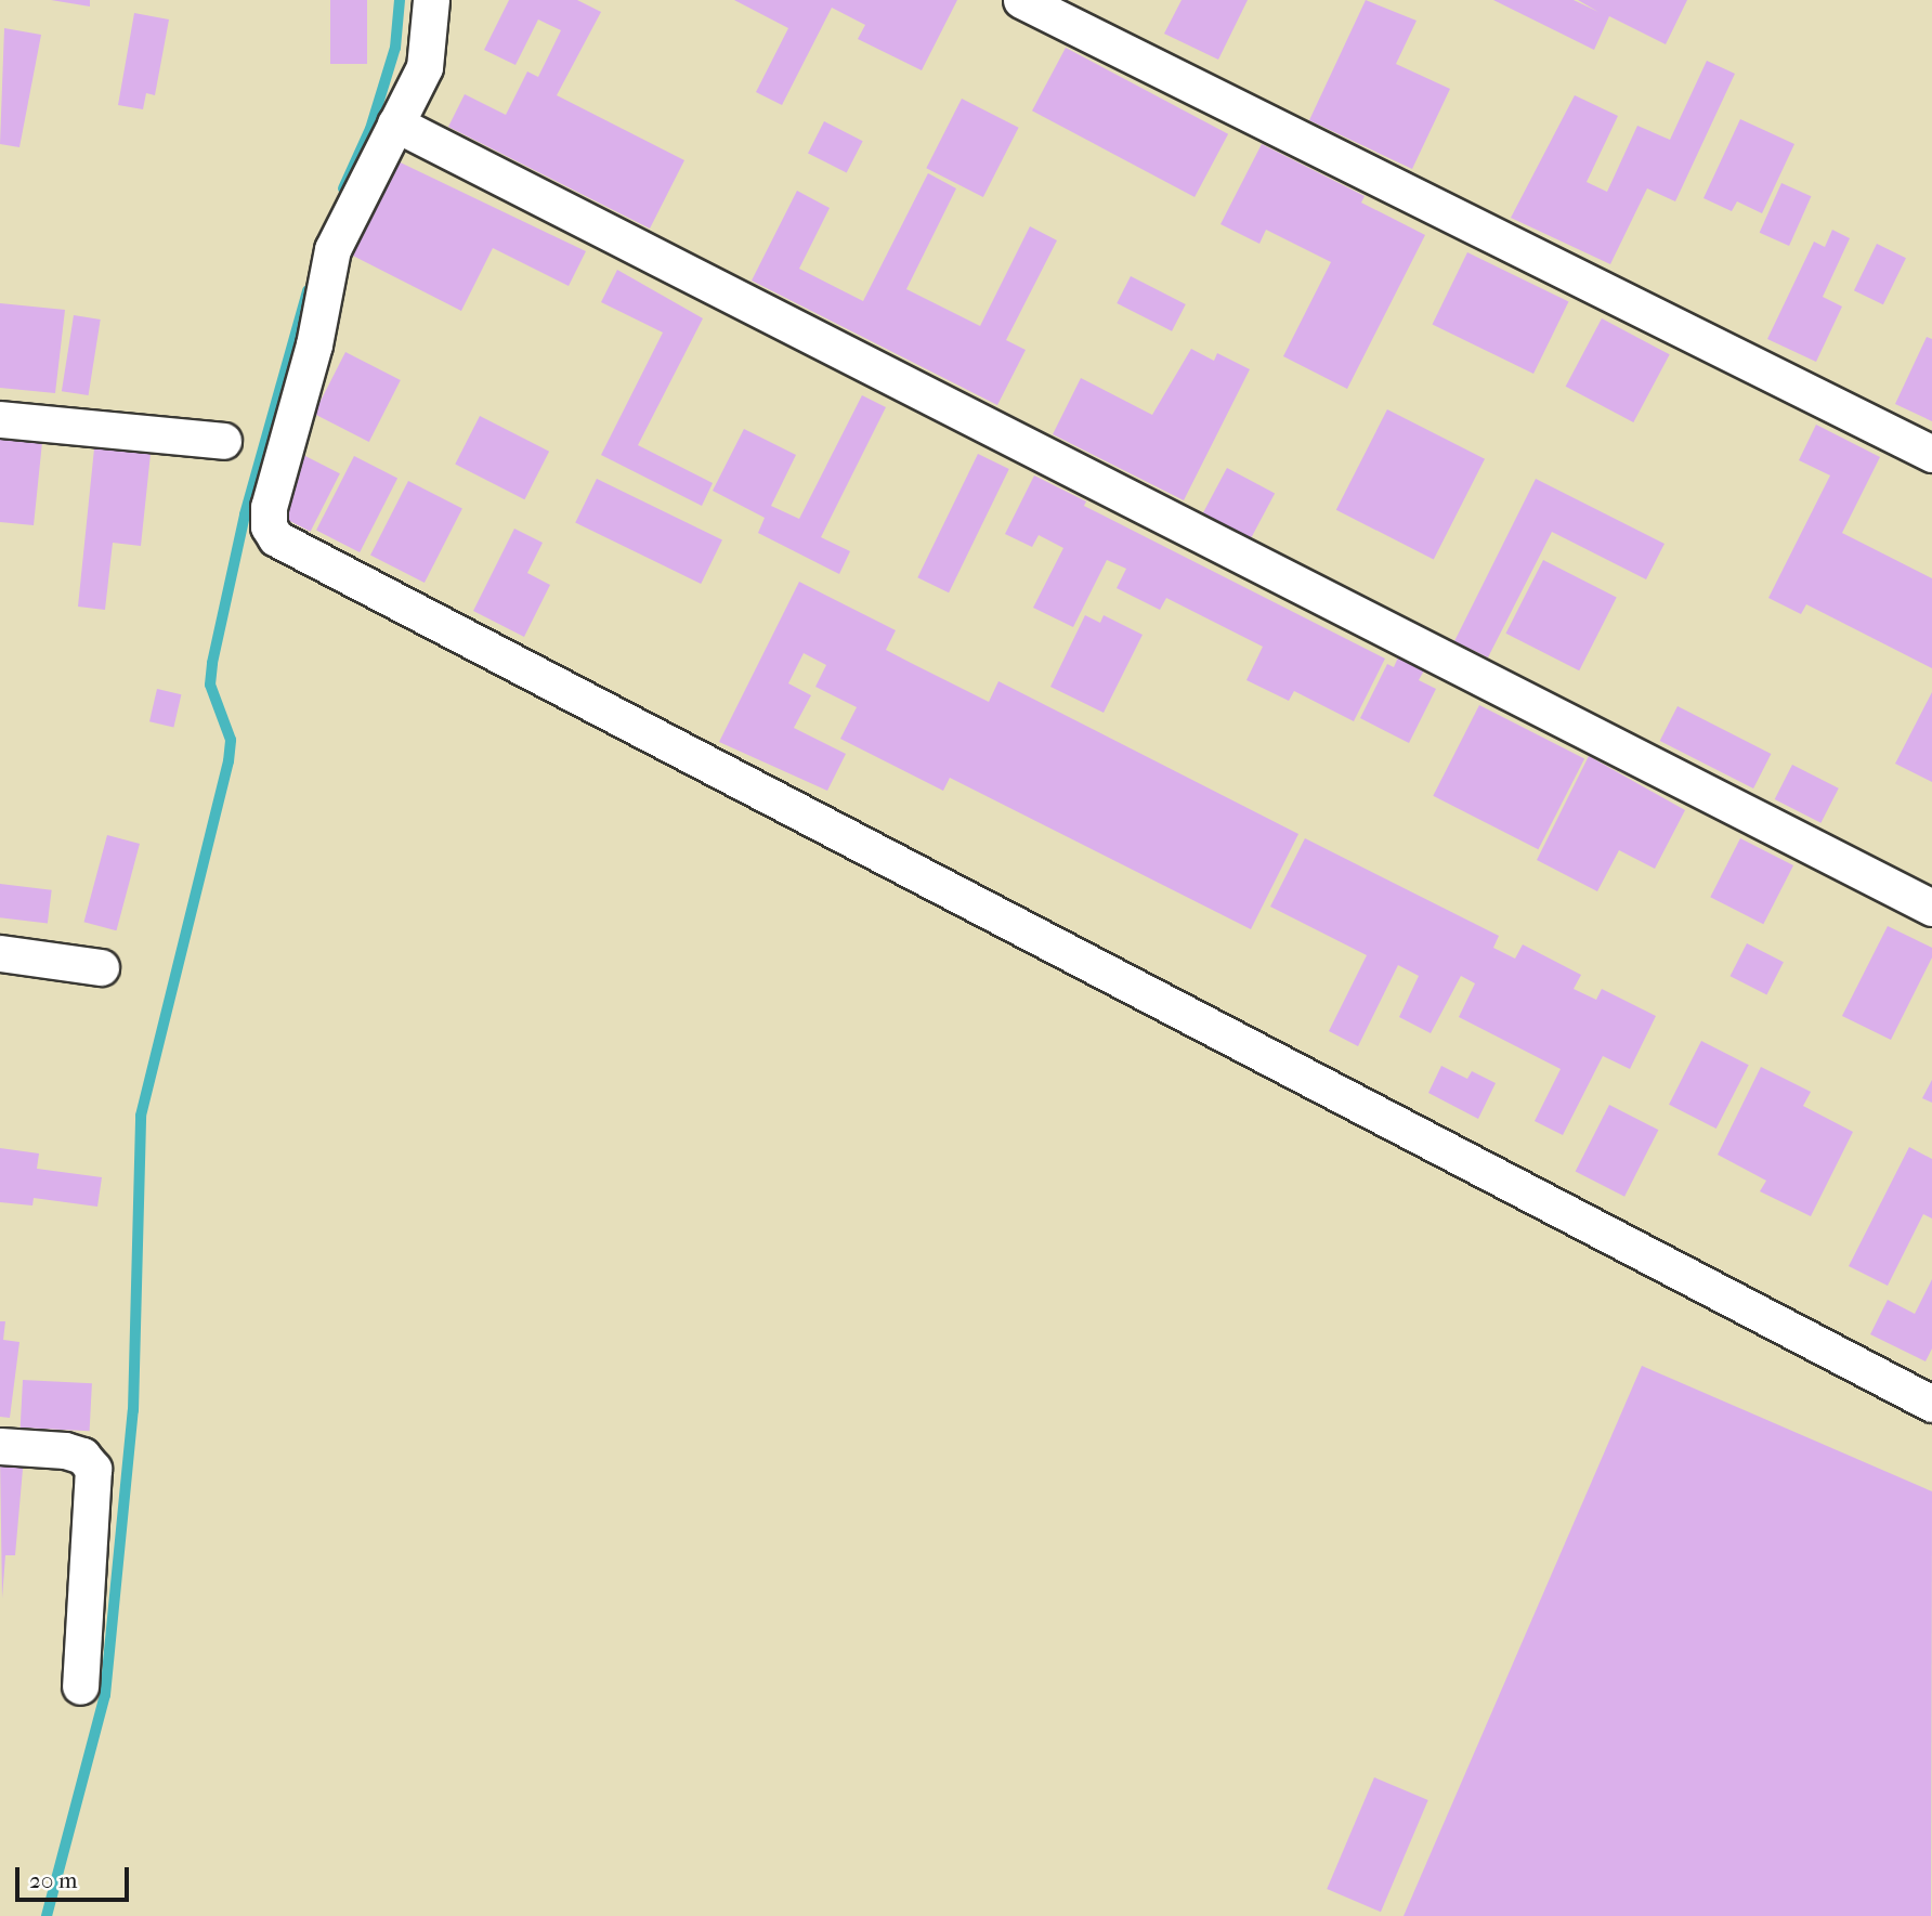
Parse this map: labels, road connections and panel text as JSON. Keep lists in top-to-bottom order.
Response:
{
  "scale_bar": "20 m"
}
